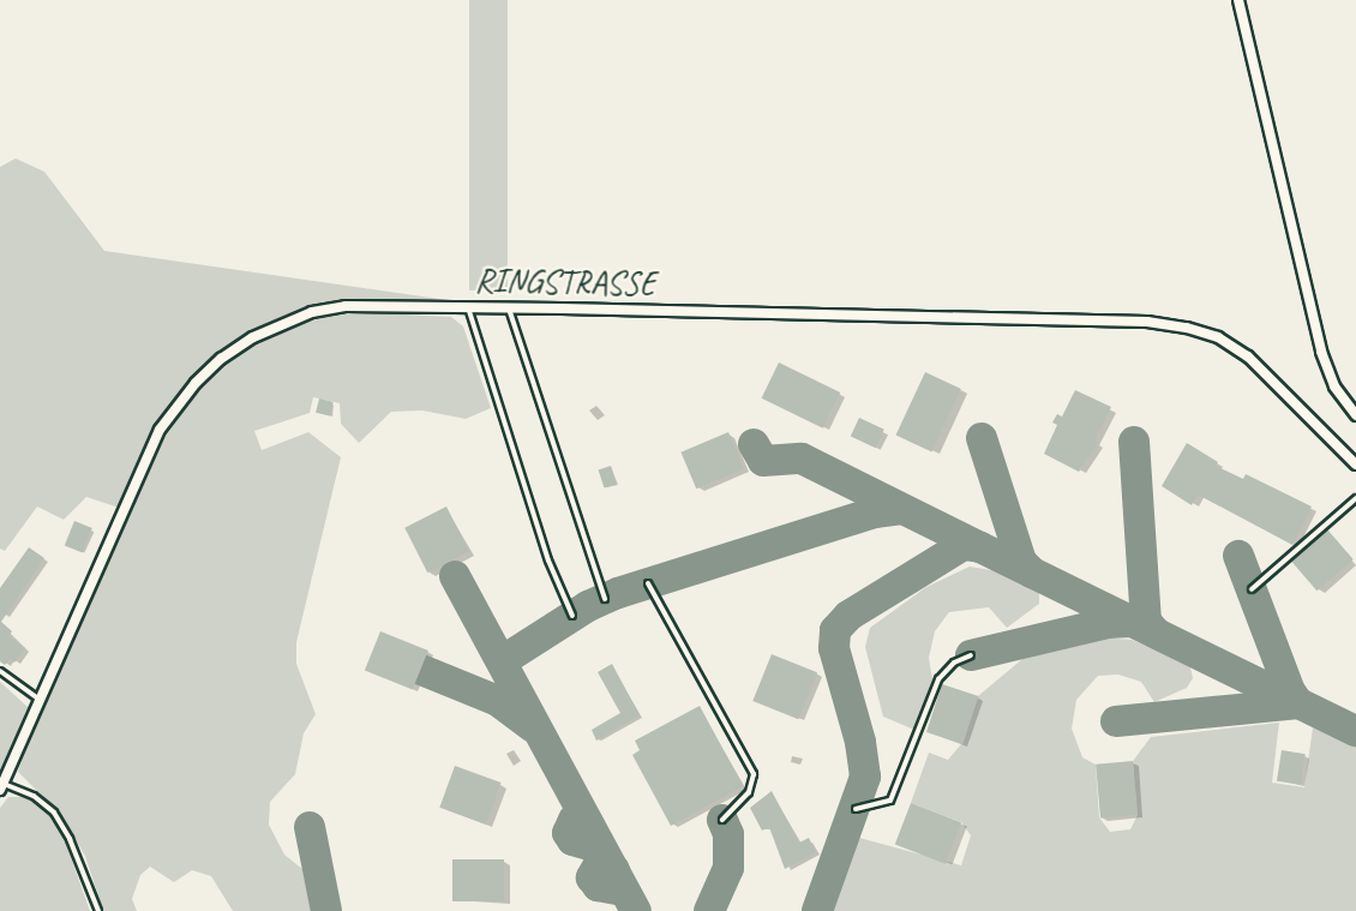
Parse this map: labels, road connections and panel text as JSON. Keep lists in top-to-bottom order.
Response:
{
  "streets": {
    "street": ["RINGSTRASSE"]
  }
}
